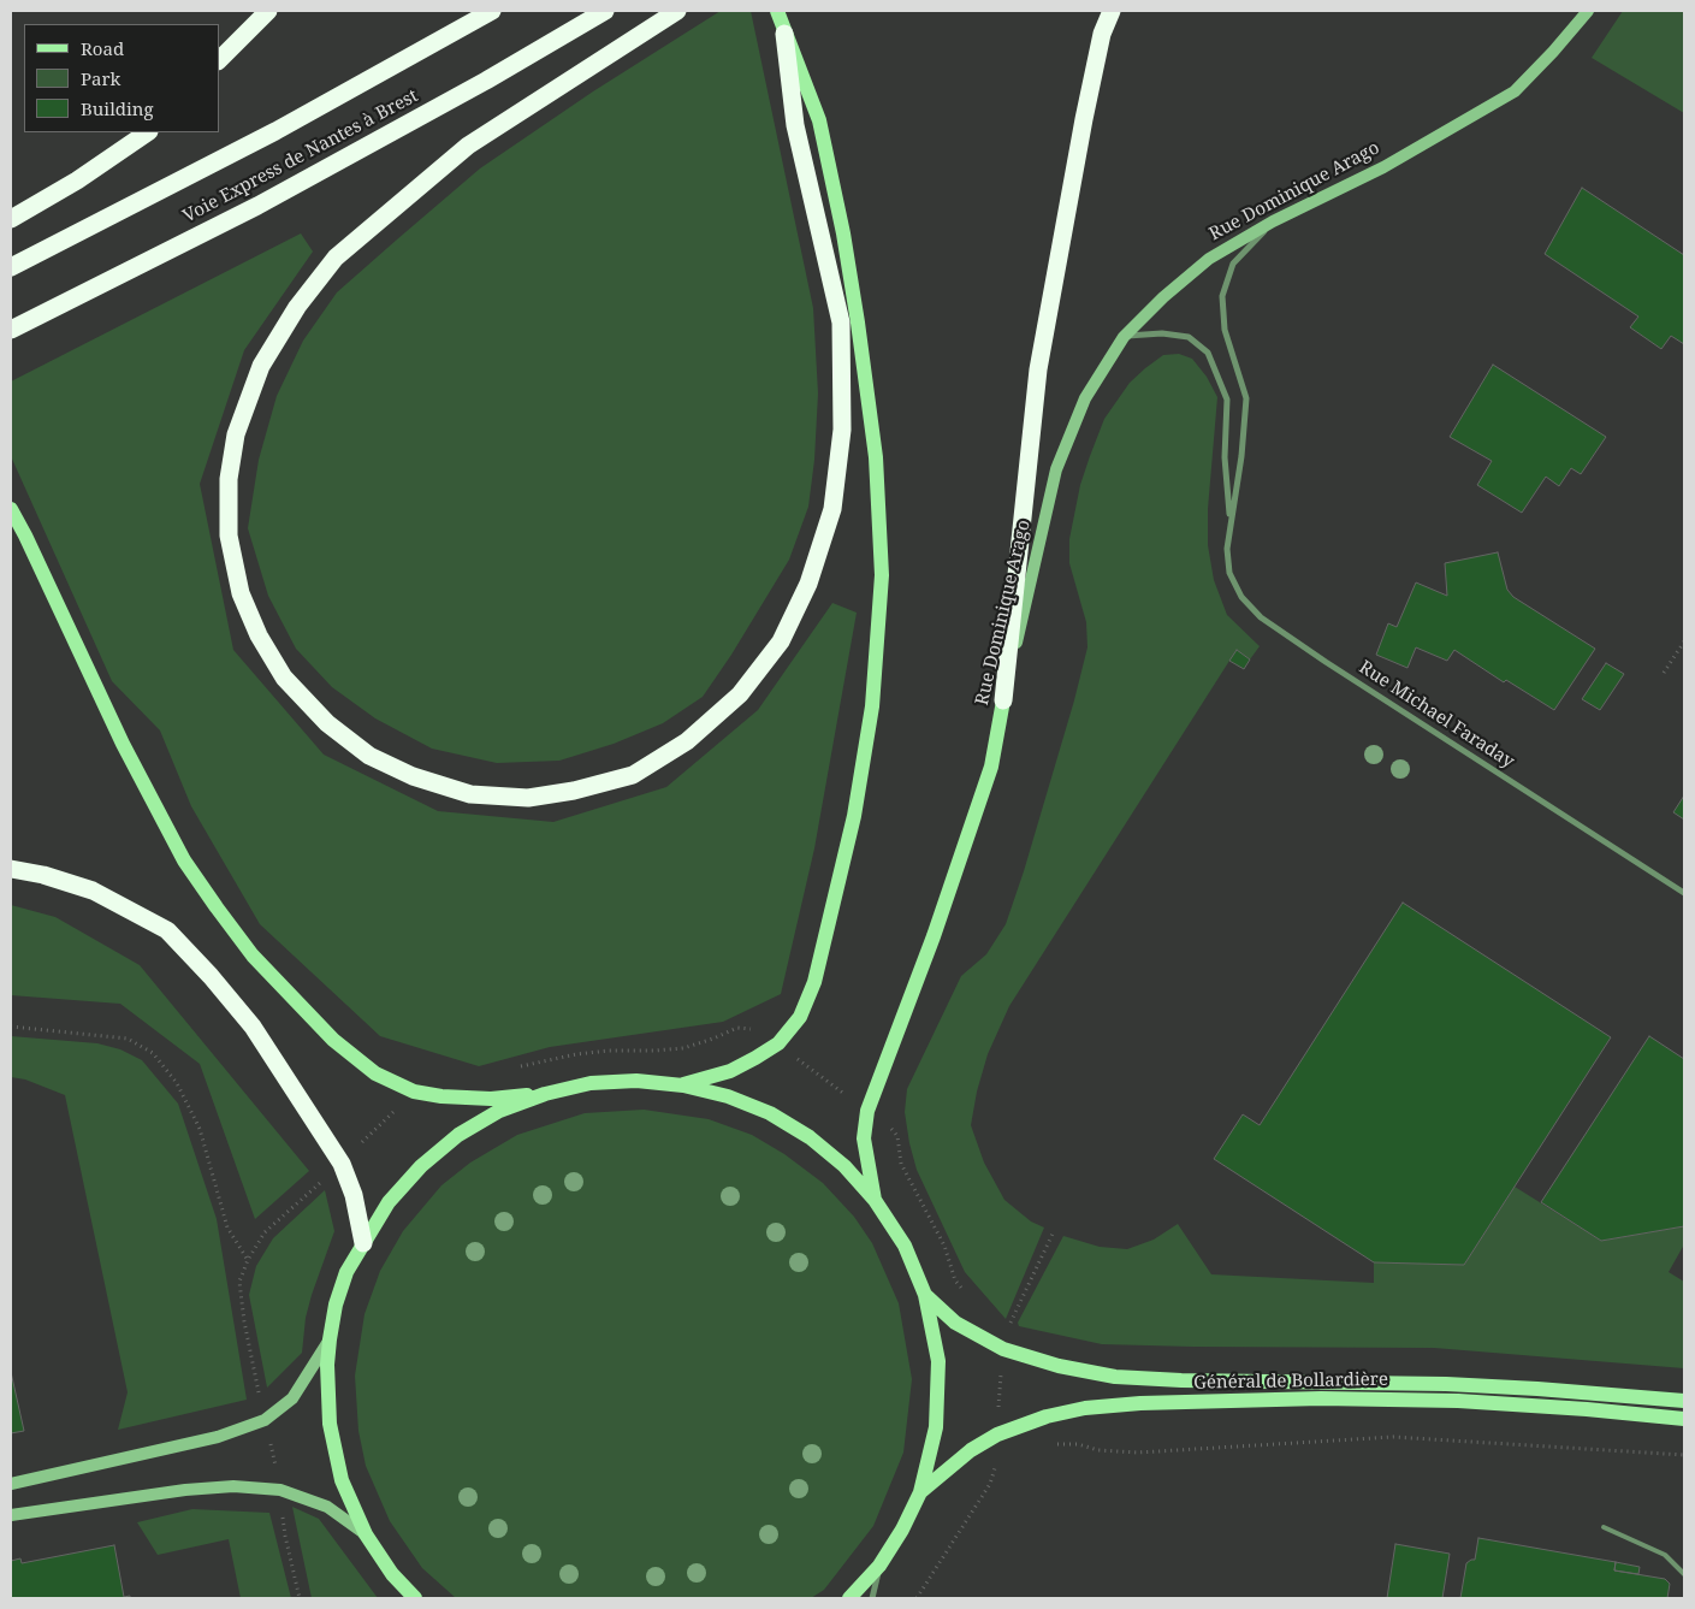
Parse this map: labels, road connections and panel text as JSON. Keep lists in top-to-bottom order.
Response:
{
  "streets": {
    "highway": ["Voie Express de Nantes à Brest"],
    "main road": ["Rue Dominique Arago", "Général de Bollardière"],
    "street": ["Rue Michael Faraday"]
  },
  "crossings": [
    ["Rue Dominique Arago", "Rue Michael Faraday"]
  ],
  "legend": ["Road", "Park", "Building"]
}
